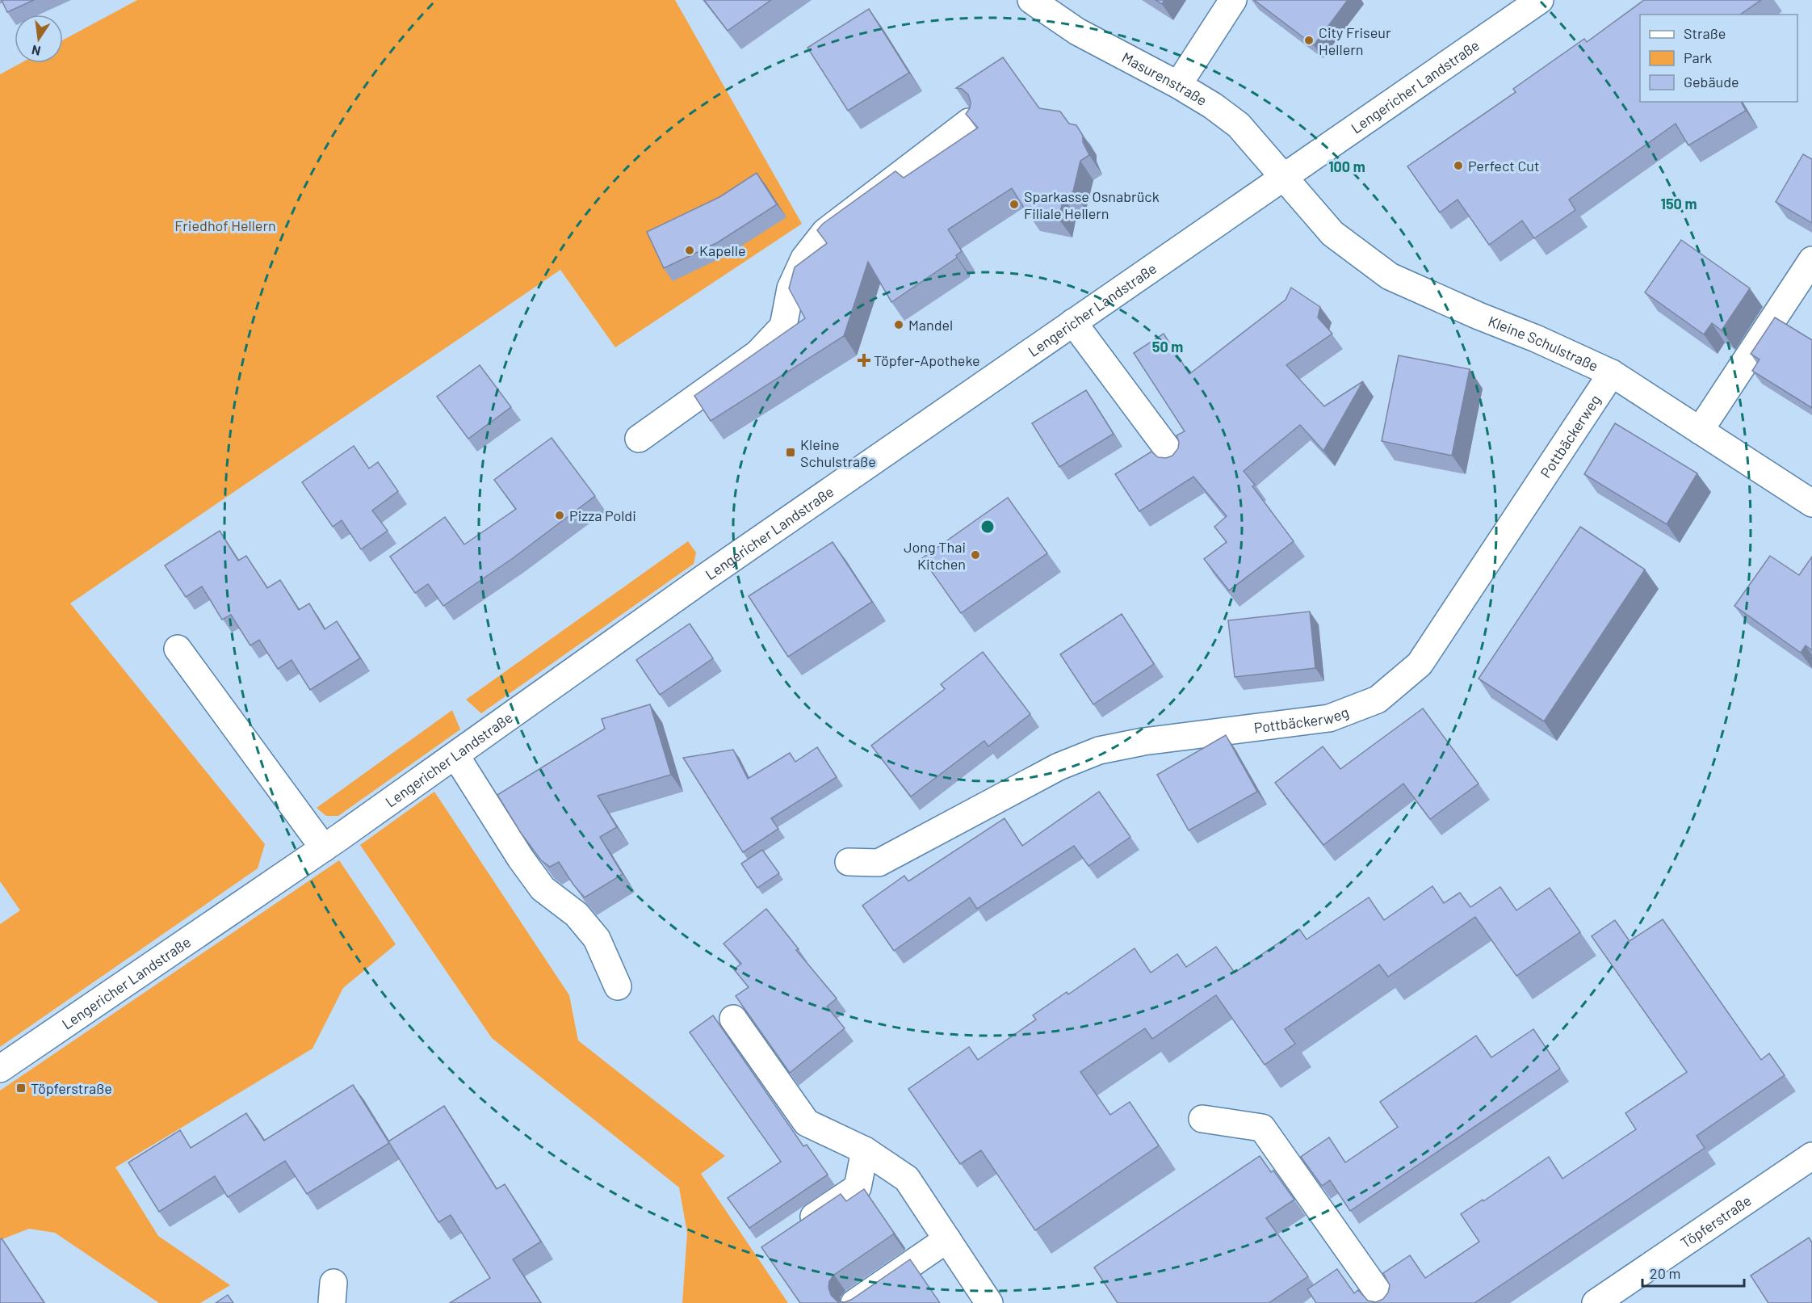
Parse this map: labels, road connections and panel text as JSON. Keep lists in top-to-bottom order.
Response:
{
  "streets": {
    "street": [
      "Masurenstraße",
      "Lengericher Landstraße",
      "Kleine Schulstraße",
      "Pottbäckerweg",
      "Töpferstraße"
    ]
  },
  "crossings": [
    ["Masurenstraße", "Lengericher Landstraße"],
    ["Masurenstraße", "Kleine Schulstraße"],
    ["Lengericher Landstraße", "Kleine Schulstraße"],
    ["Kleine Schulstraße", "Pottbäckerweg"]
  ],
  "parks": ["Friedhof Hellern"],
  "places": {
    "other": [
      "City Friseur Hellern",
      "Perfect Cut",
      "Sparkasse Osnabrück Filiale Hellern",
      "Kapelle",
      "Mandel",
      "Pizza Poldi",
      "Jong Thai Kitchen"
    ],
    "health": ["Töpfer-Apotheke"],
    "transit": ["Kleine Schulstraße", "Töpferstraße"]
  },
  "legend": ["Straße", "Park", "Gebäude"],
  "scale_bar": "20 m",
  "north": "bottom",
  "rings": ["100 m", "150 m", "50 m"]
}
